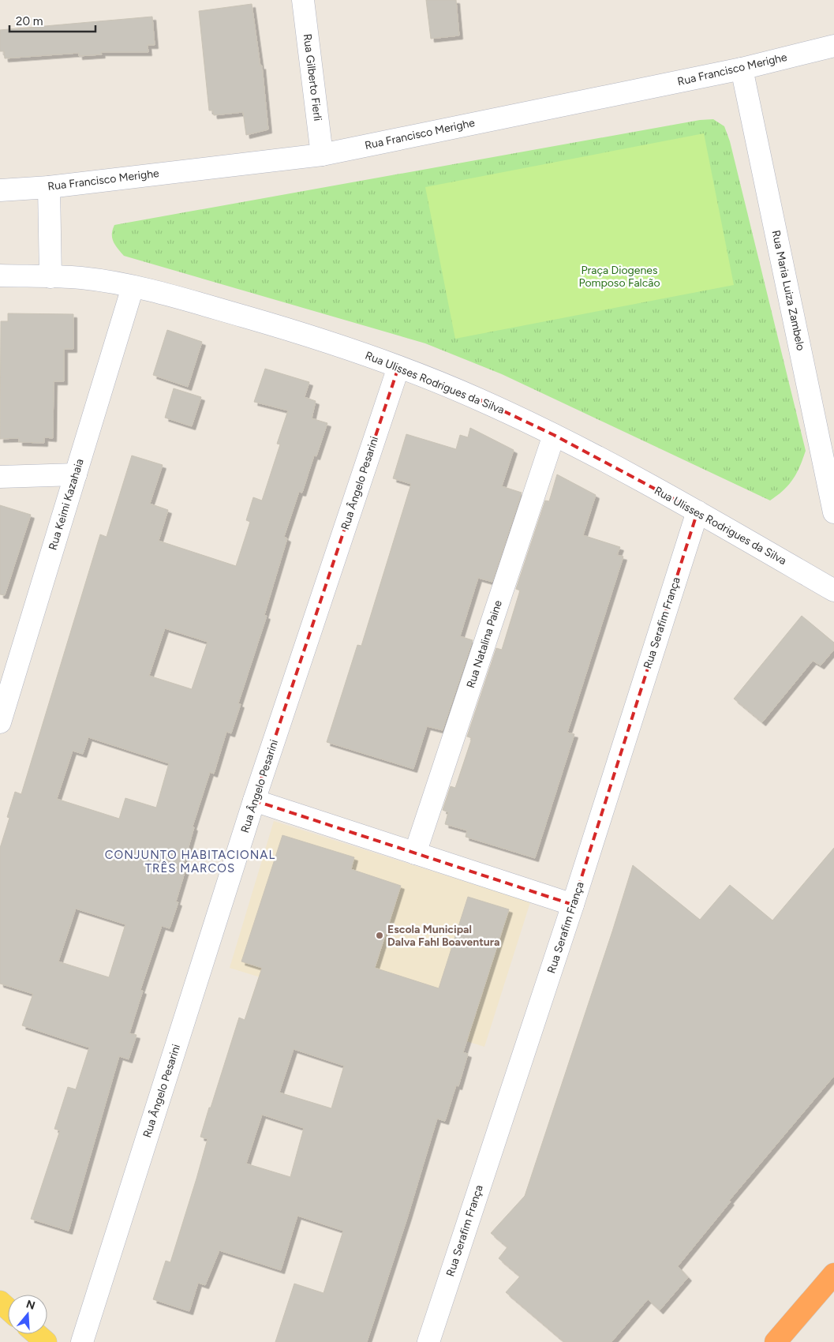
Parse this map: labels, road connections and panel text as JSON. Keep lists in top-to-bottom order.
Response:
{
  "streets": {
    "street": [
      "Rua Francisco Merighe",
      "Rua Gilberto Fierli",
      "Rua Maria Luiza Zambelo",
      "Rua Ulisses Rodrigues da Silva",
      "Rua Ângelo Pesarini",
      "Rua Keimi Kazahaia",
      "Rua Serafim França",
      "Rua Natalina Paine"
    ]
  },
  "crossings": [
    ["Rua Francisco Merighe", "Rua Gilberto Fierli"],
    ["Rua Francisco Merighe", "Rua Maria Luiza Zambelo"],
    ["Rua Ulisses Rodrigues da Silva", "Rua Ângelo Pesarini"],
    ["Rua Ulisses Rodrigues da Silva", "Rua Keimi Kazahaia"],
    ["Rua Ulisses Rodrigues da Silva", "Rua Serafim França"],
    ["Rua Ulisses Rodrigues da Silva", "Rua Natalina Paine"]
  ],
  "districts": ["CONJUNTO HABITACIONAL TRÊS MARCOS"],
  "parks": ["Praça Diogenes Pomposo Falcão"],
  "places": ["Escola Municipal Dalva Fahl Boaventura"],
  "scale_bar": "20 m",
  "north": "top"
}
